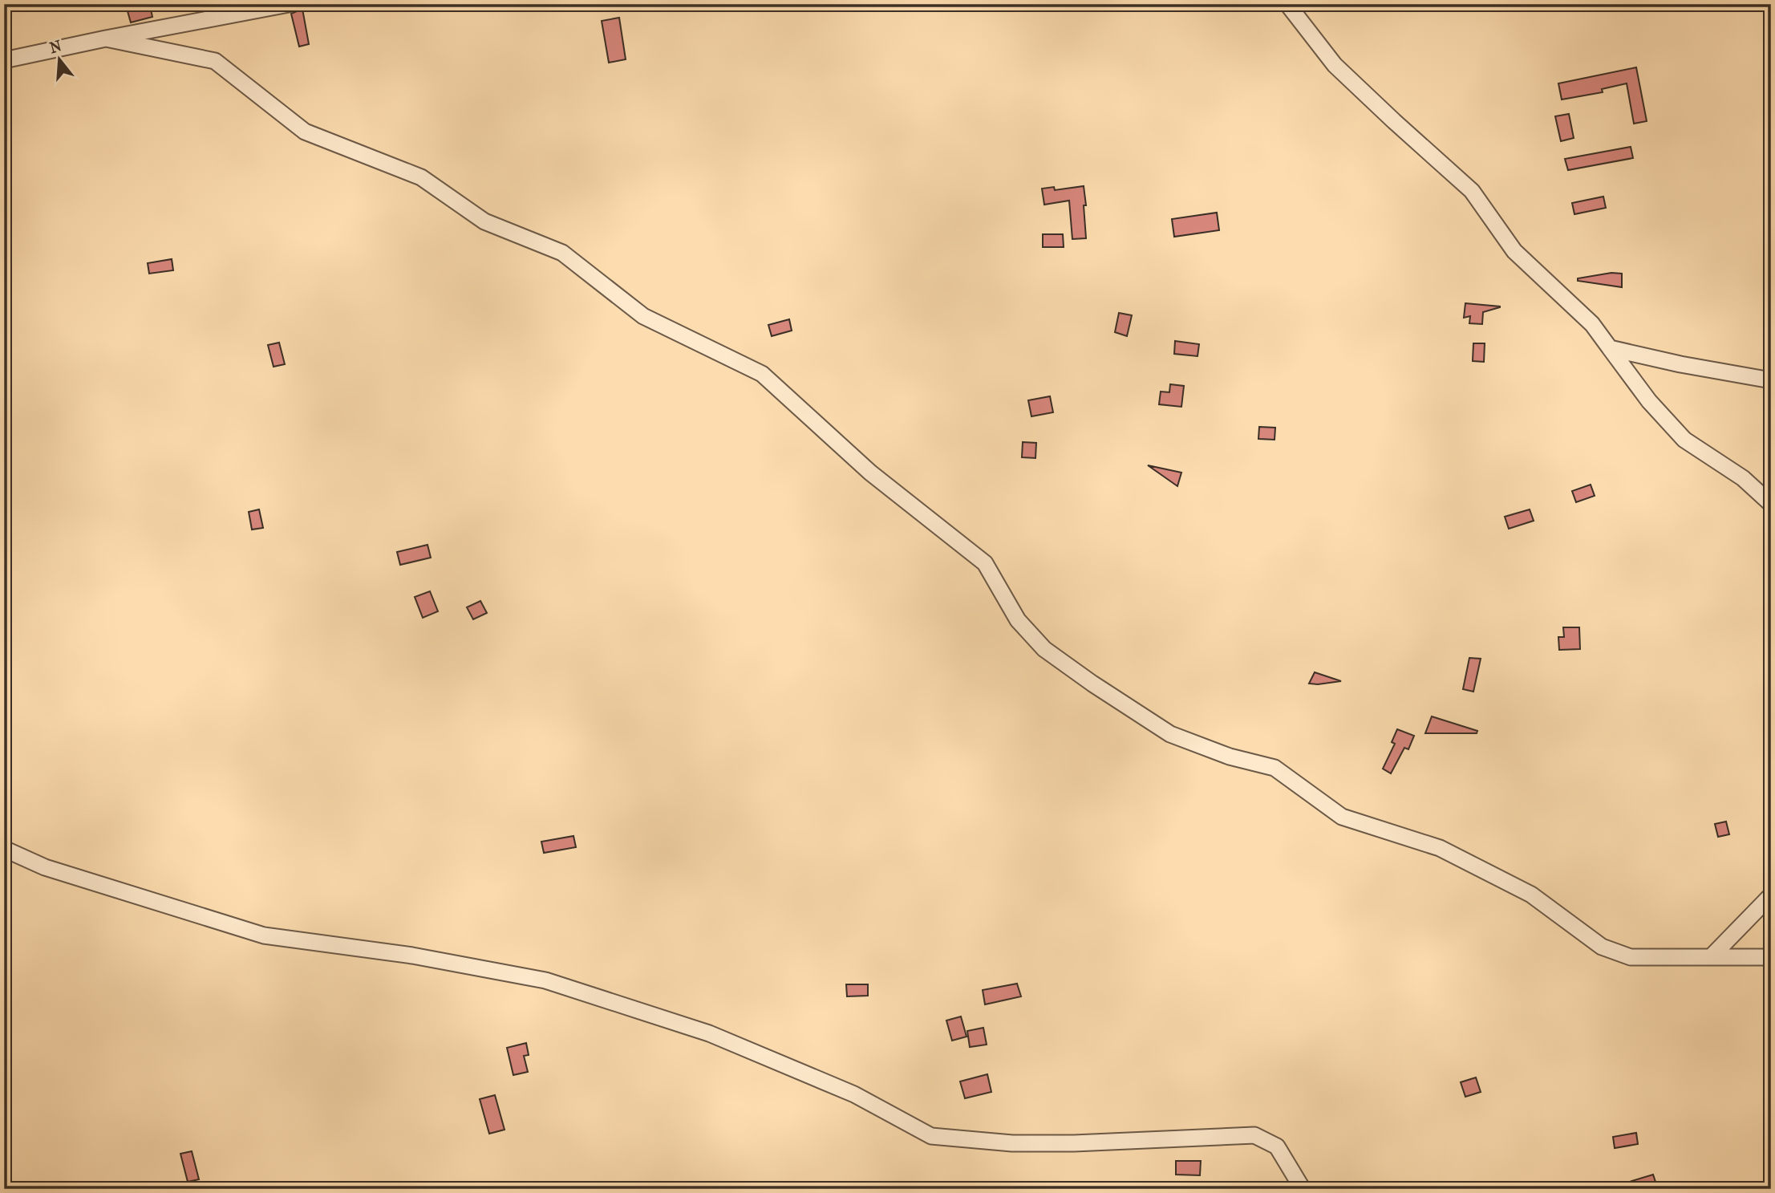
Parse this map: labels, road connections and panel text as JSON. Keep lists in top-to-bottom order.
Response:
{
  "north": "top"
}
